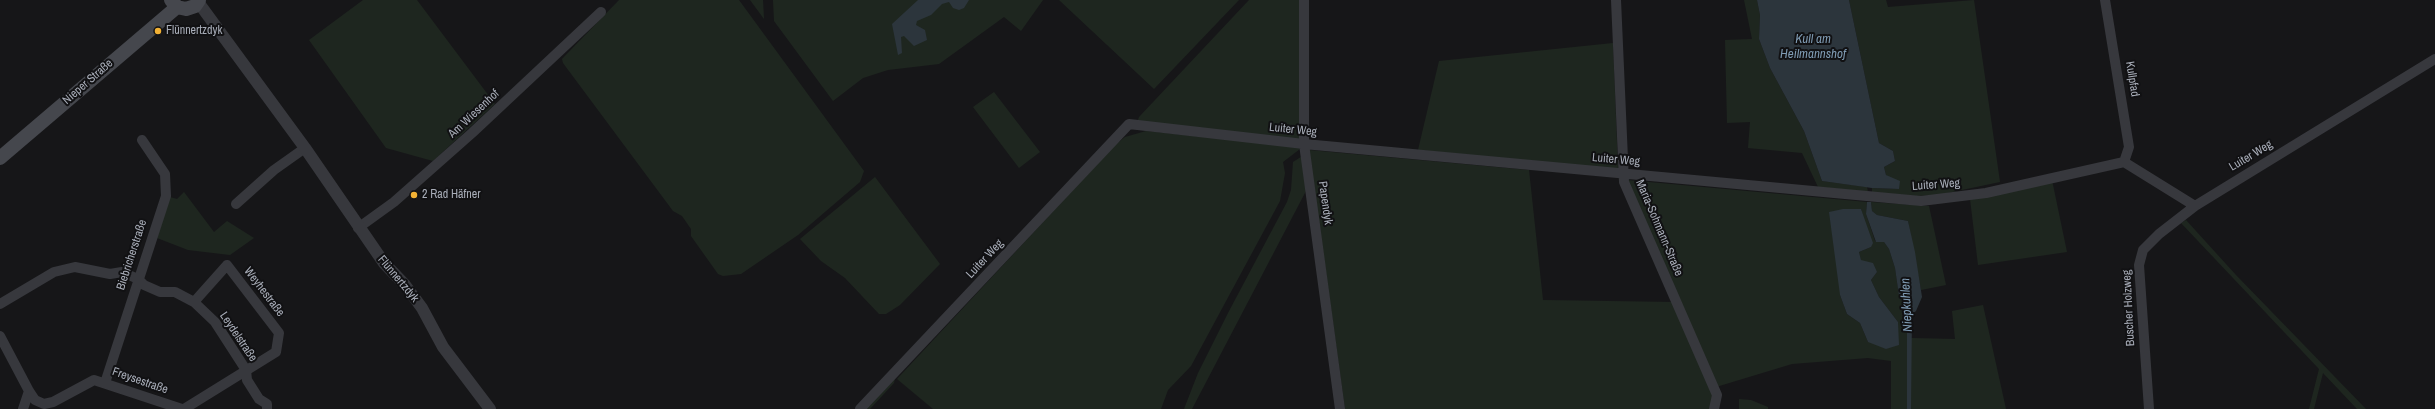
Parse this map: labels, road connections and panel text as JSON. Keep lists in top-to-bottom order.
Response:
{
  "streets": {
    "main road": ["Nieper Straße"],
    "street": [
      "Kullpfad",
      "Am Wiesenhof",
      "Luiter Weg",
      "Papendyk",
      "Maria-Sohmann-Straße",
      "Biebricherstraße",
      "Flünnertzdyk",
      "Weyhestraße",
      "Buscher Holzweg",
      "Leydelstraße",
      "Freysestraße"
    ]
  },
  "crossings": [
    ["Kullpfad", "Luiter Weg"],
    ["Nieper Straße", "Flünnertzdyk"],
    ["Am Wiesenhof", "Flünnertzdyk"],
    ["Luiter Weg", "Papendyk"],
    ["Luiter Weg", "Maria-Sohmann-Straße"],
    ["Luiter Weg", "Buscher Holzweg"],
    ["Biebricherstraße", "Leydelstraße"],
    ["Biebricherstraße", "Freysestraße"],
    ["Weyhestraße", "Leydelstraße"],
    ["Weyhestraße", "Freysestraße"],
    ["Leydelstraße", "Freysestraße"]
  ],
  "water": ["Kull am Heilmannshof", "Niepkuhlen"],
  "places": ["Flünnertzdyk", "2 Rad Häfner"]
}
